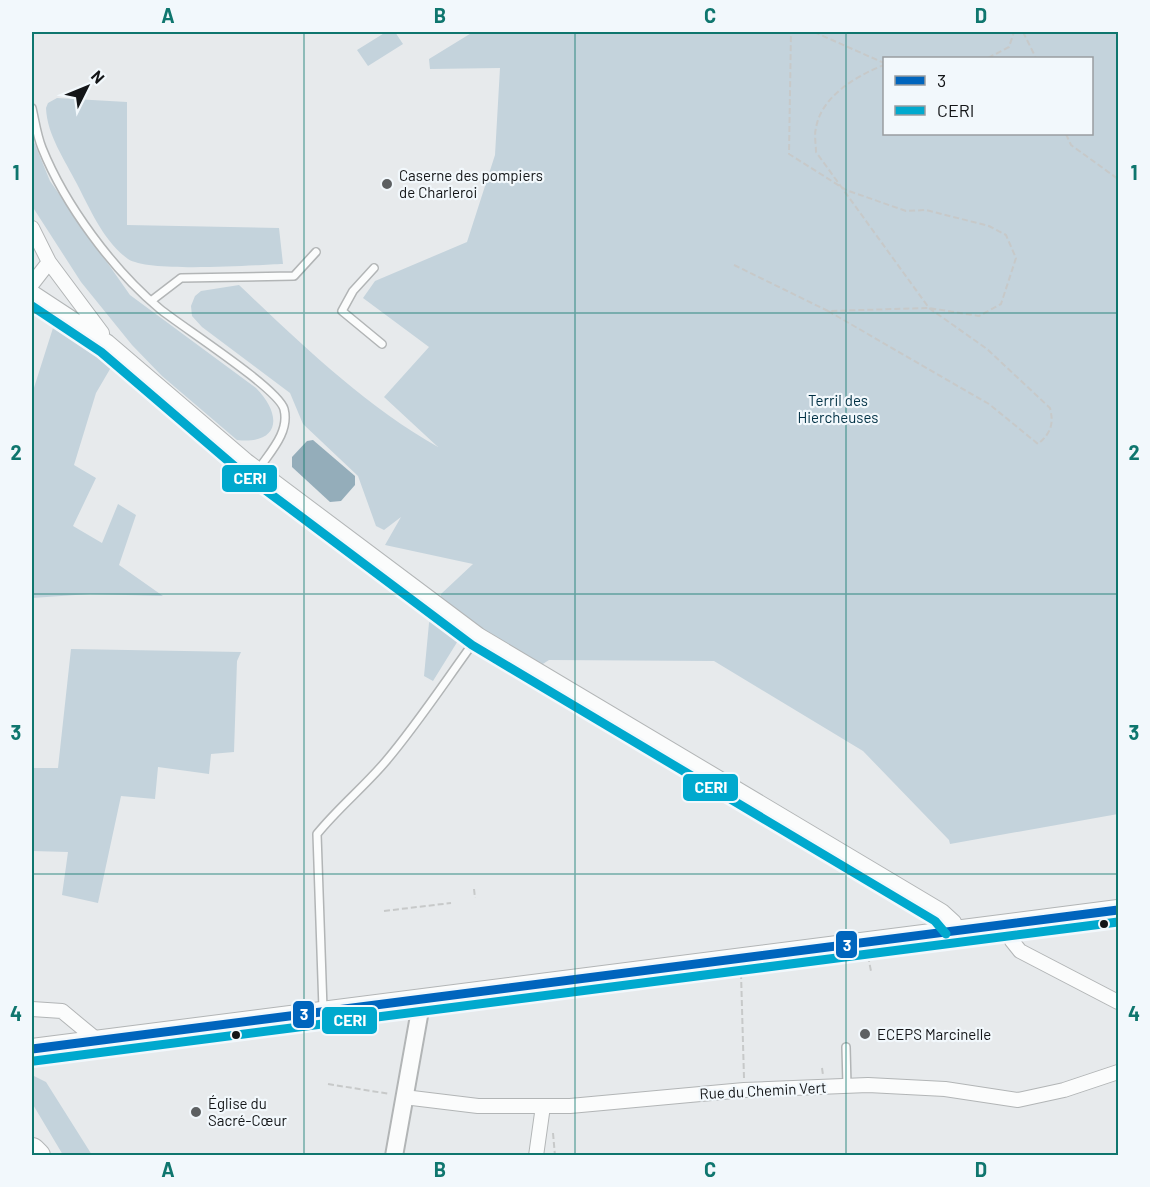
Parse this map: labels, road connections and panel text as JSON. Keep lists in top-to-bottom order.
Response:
{
  "streets": {
    "street": ["Rue du Chemin Vert"]
  },
  "parks": ["Terril des Hiercheuses"],
  "places": ["Caserne des pompiers de Charleroi", "ECEPS Marcinelle", "Église du Sacré-Cœur"],
  "lines": ["transit line CERI", "transit line 3"],
  "legend": ["3", "CERI"],
  "north": "top right",
  "grid": {
    "columns": [
      "A",
      "B",
      "C",
      "D"
    ],
    "rows": [
      "1",
      "2",
      "3",
      "4"
    ]
  }
}
